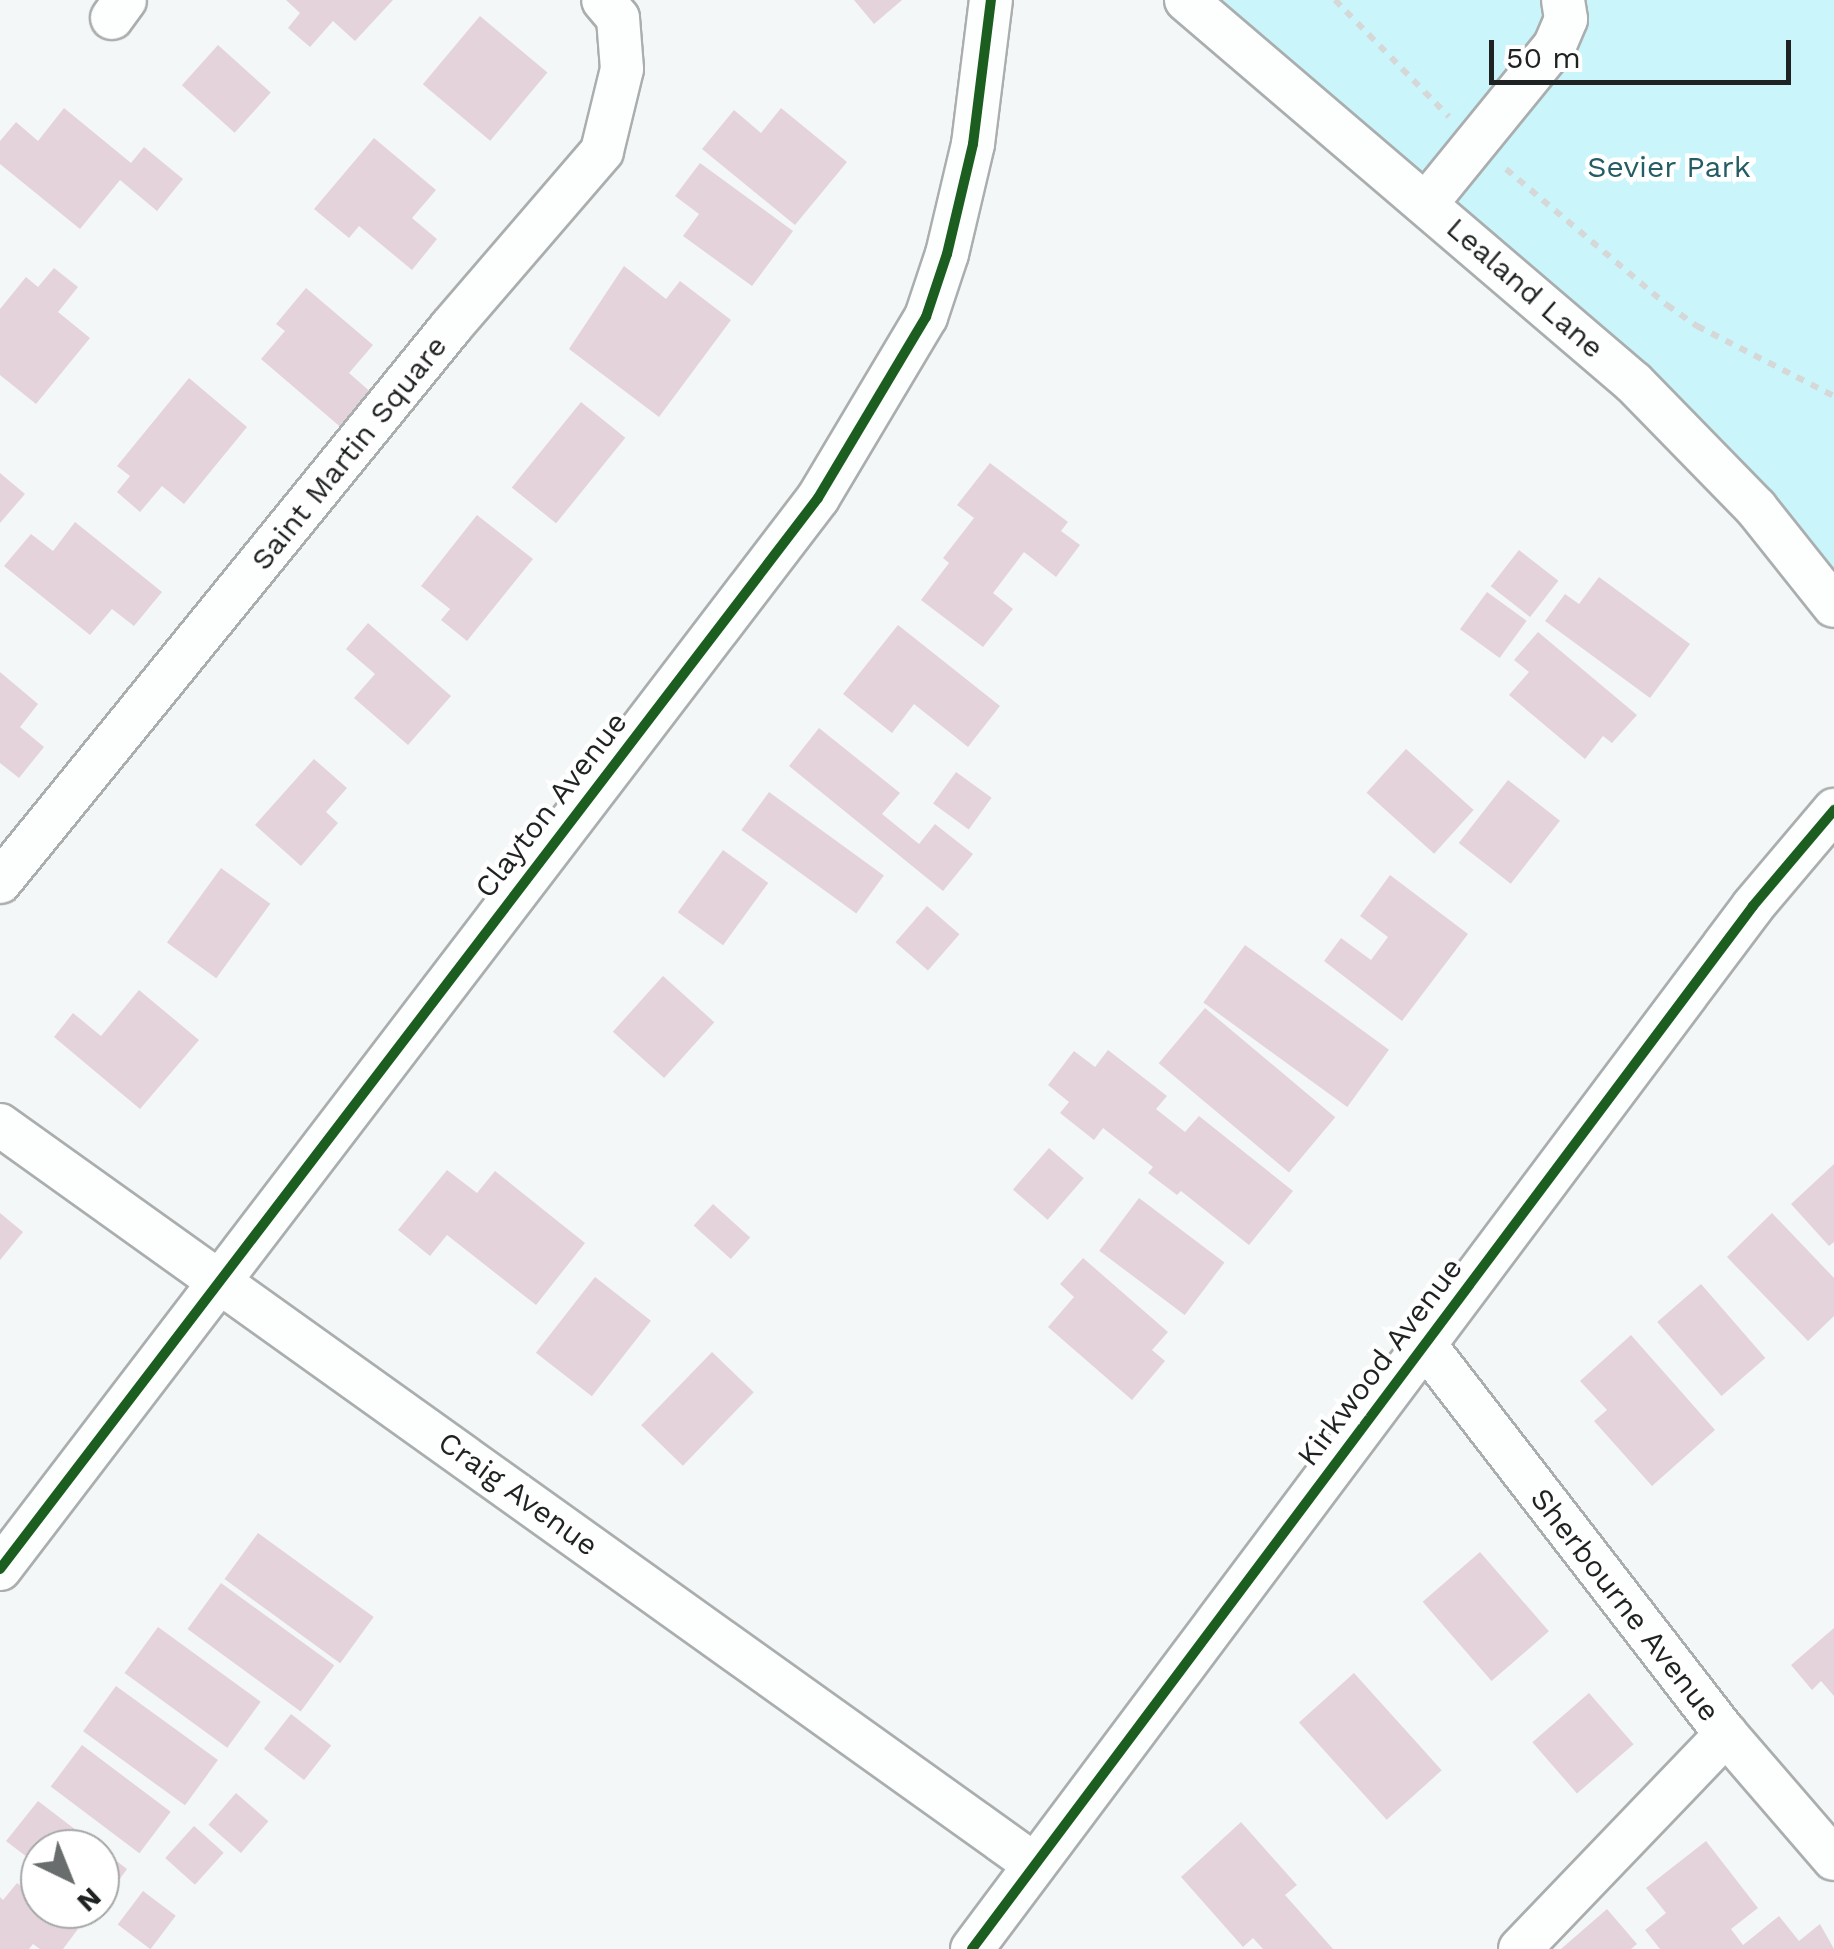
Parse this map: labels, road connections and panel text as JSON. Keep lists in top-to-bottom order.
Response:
{
  "streets": {
    "street": [
      "Lealand Lane",
      "Saint Martin Square",
      "Clayton Avenue",
      "Kirkwood Avenue",
      "Craig Avenue",
      "Sherbourne Avenue"
    ]
  },
  "crossings": [
    ["Clayton Avenue", "Craig Avenue"],
    ["Kirkwood Avenue", "Craig Avenue"],
    ["Kirkwood Avenue", "Sherbourne Avenue"]
  ],
  "parks": ["Sevier Park"],
  "scale_bar": "50 m",
  "north": "bottom right"
}
